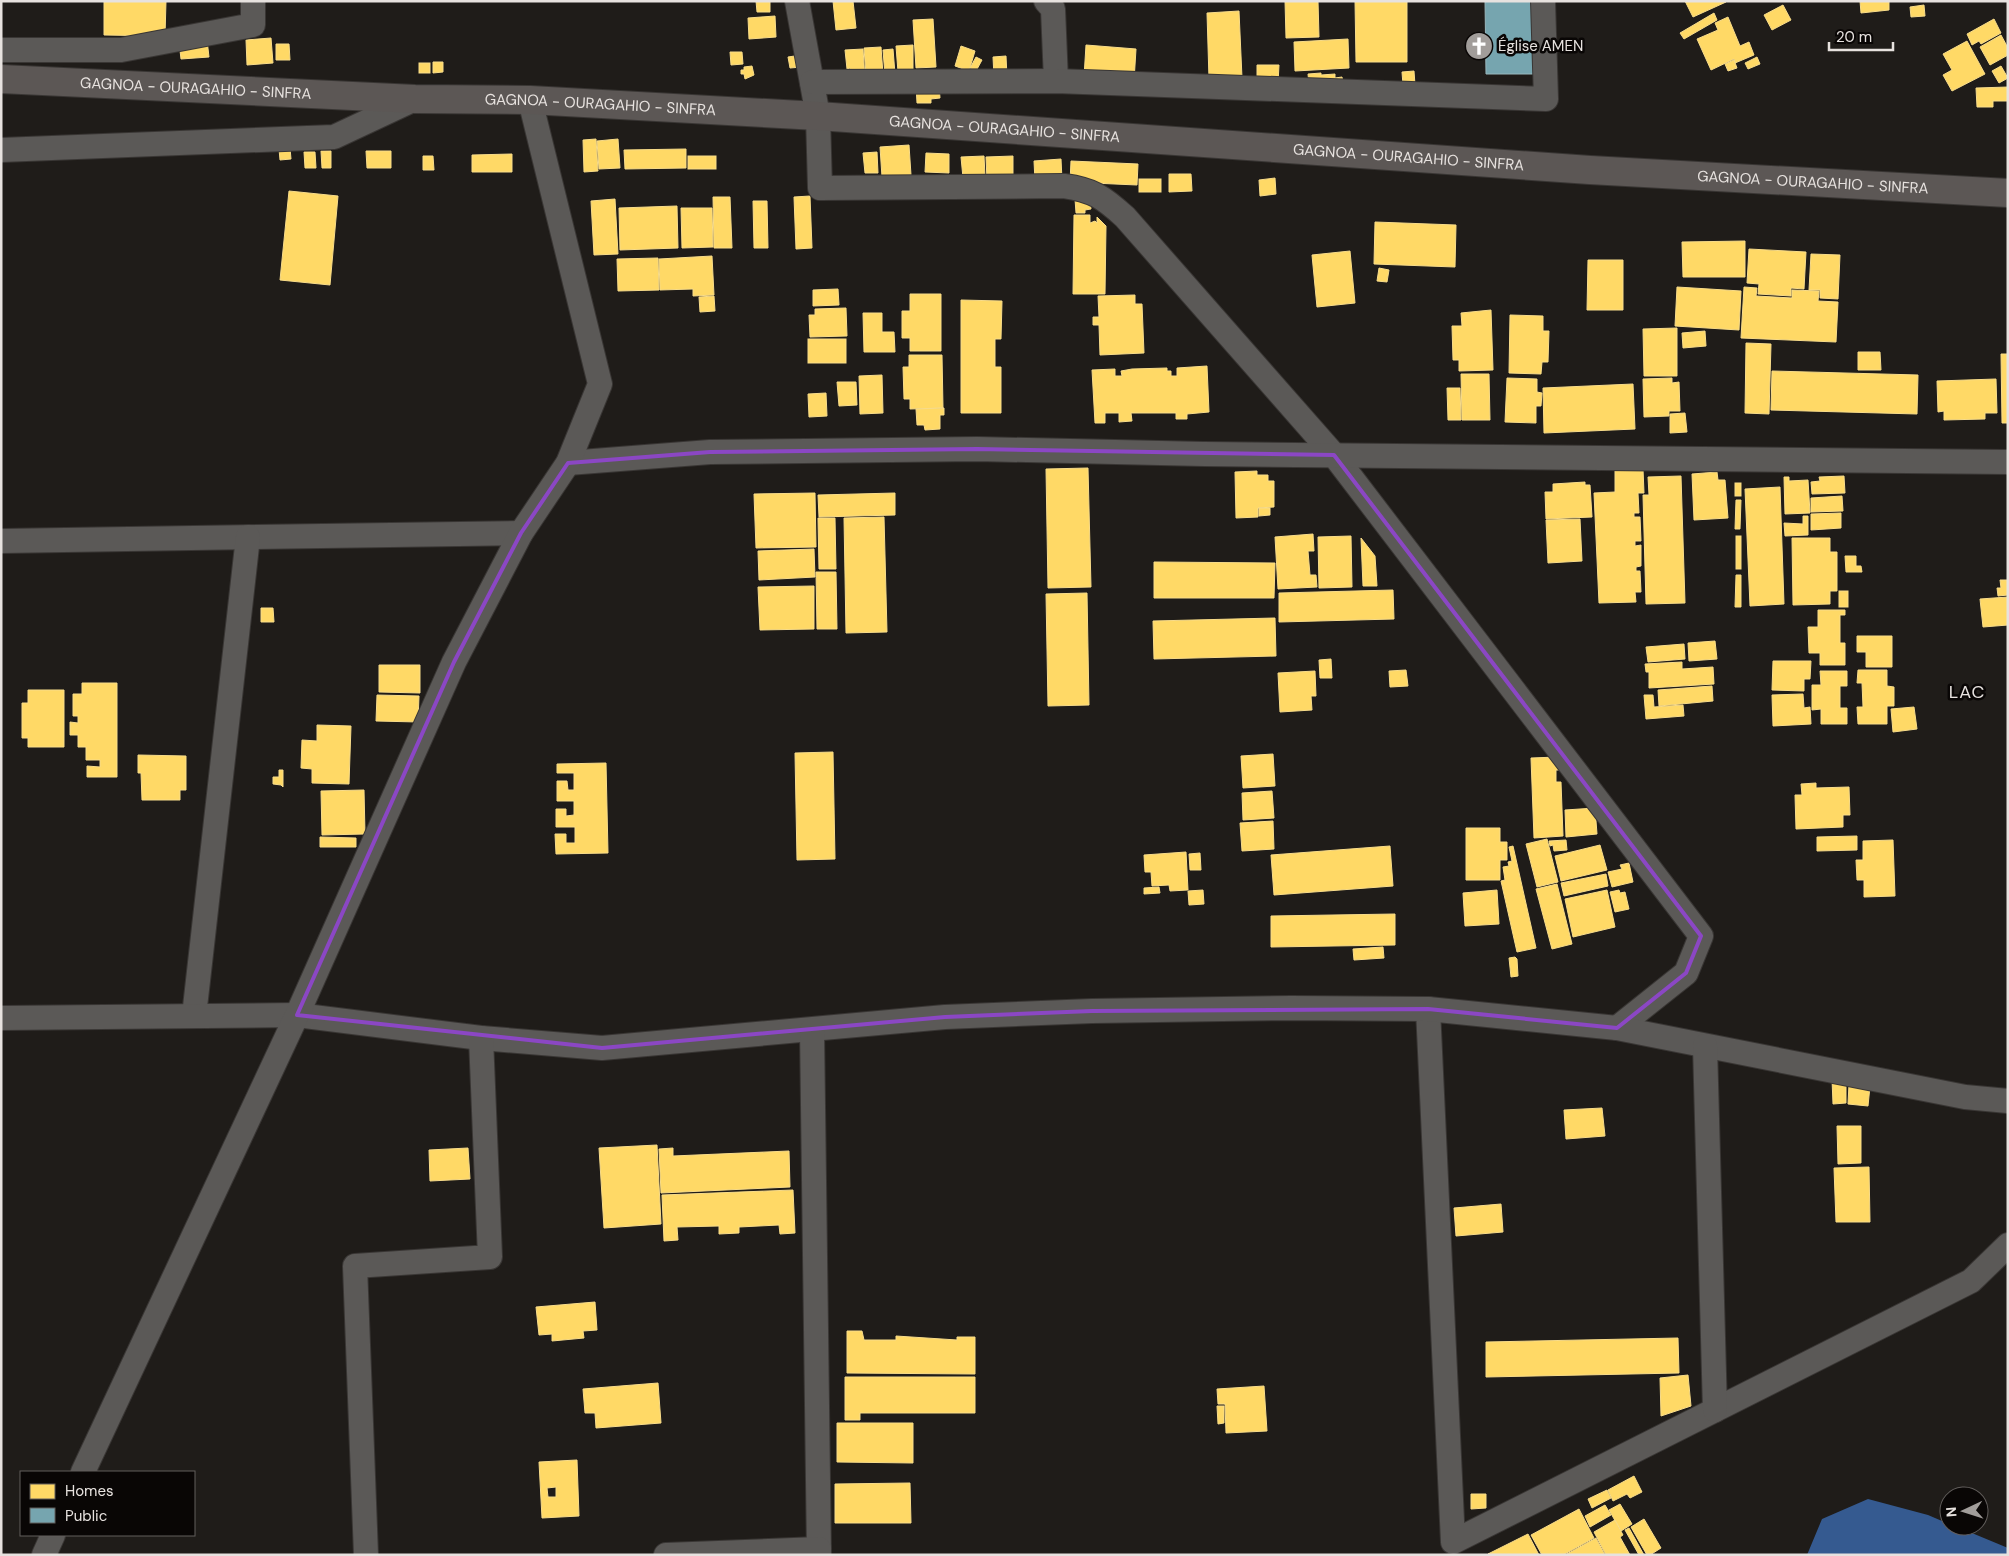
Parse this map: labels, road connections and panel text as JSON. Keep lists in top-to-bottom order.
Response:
{
  "streets": {
    "main road": ["GAGNOA - OURAGAHIO - SINFRA"]
  },
  "districts": ["LAC"],
  "places": {
    "church": ["Église AMEN"]
  },
  "legend": ["Homes", "Public"],
  "scale_bar": "20 m",
  "north": "left"
}
